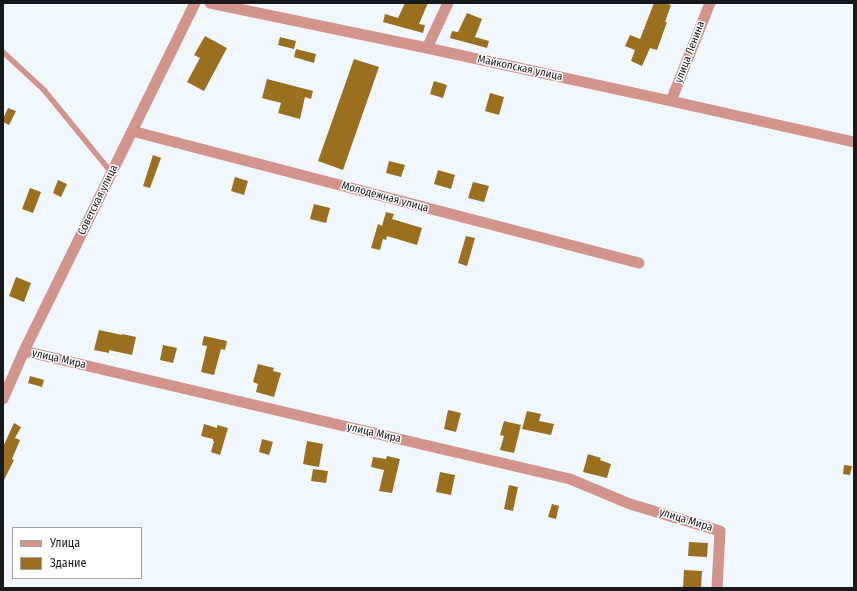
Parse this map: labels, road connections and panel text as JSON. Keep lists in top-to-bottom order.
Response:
{
  "streets": {
    "street": [
      "улица Ленина",
      "Майкопская улица",
      "Молодёжная улица",
      "Советская улица",
      "улица Мира"
    ]
  },
  "crossings": [
    ["улица Ленина", "Майкопская улица"],
    ["Молодёжная улица", "Советская улица"],
    ["Советская улица", "улица Мира"]
  ],
  "legend": ["Улица", "Здание"]
}
